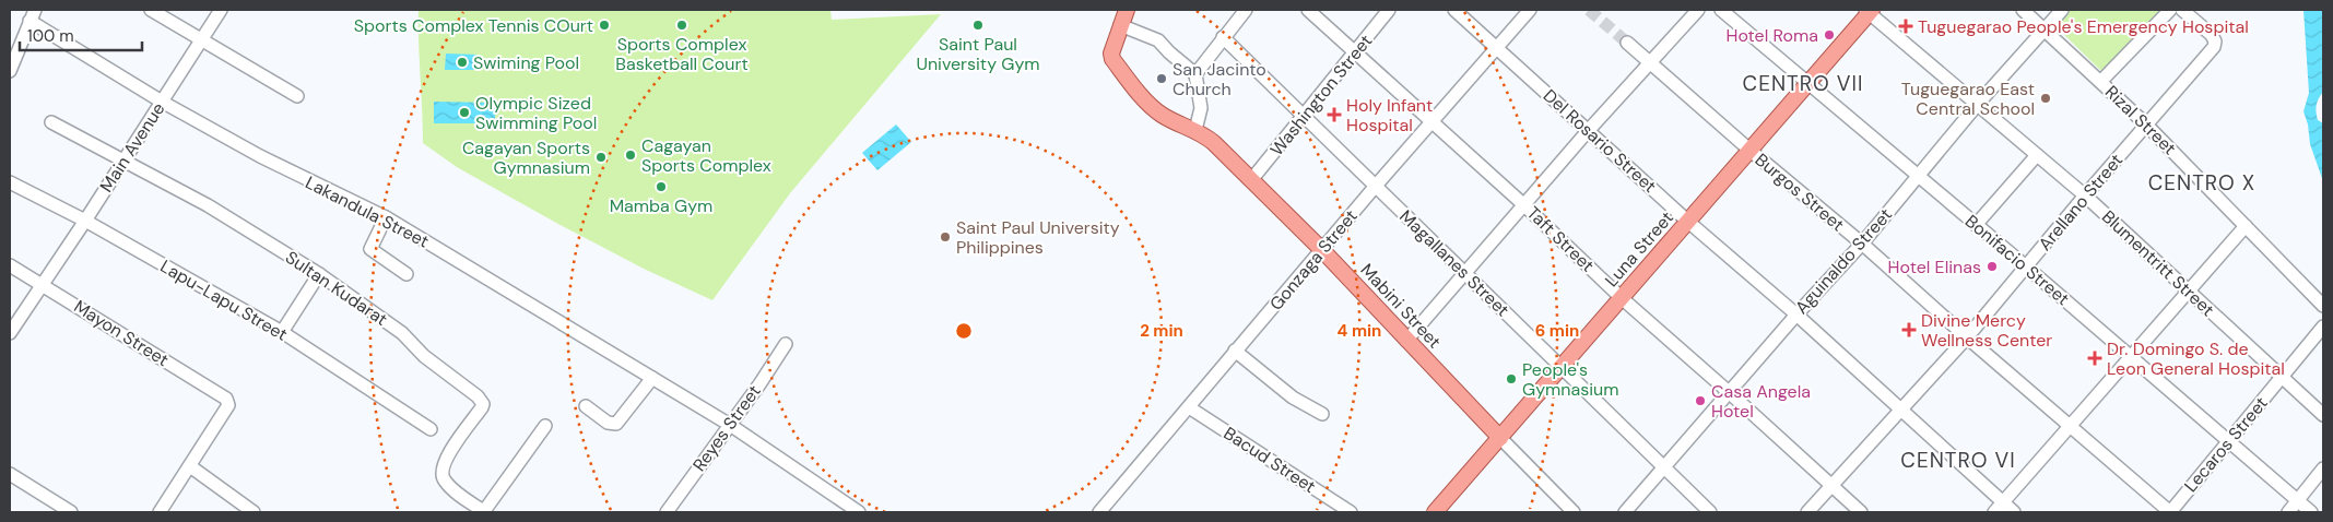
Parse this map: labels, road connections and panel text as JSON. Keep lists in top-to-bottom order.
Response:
{
  "streets": {
    "main road": ["Luna Street", "Mabini Street"],
    "street": [
      "Washington Street",
      "Rizal Street",
      "Del Rosario Street",
      "Main Avenue",
      "Burgos Street",
      "Arellano Street",
      "Lakandula Street",
      "Taft Street",
      "Gonzaga Street",
      "Bonifacio Street",
      "Aguinaldo Street",
      "Magallanes Street",
      "Blumentritt Street",
      "Sultan Kudarat",
      "Lapu-Lapu Street",
      "Mayon Street",
      "Reyes Street",
      "Lecaros Street",
      "Bacud Street"
    ]
  },
  "crossings": [
    ["Washington Street", "Taft Street"],
    ["Washington Street", "Magallanes Street"],
    ["Washington Street", "Mabini Street"],
    ["Rizal Street", "Arellano Street"],
    ["Rizal Street", "Aguinaldo Street"],
    ["Del Rosario Street", "Arellano Street"],
    ["Del Rosario Street", "Luna Street"],
    ["Del Rosario Street", "Gonzaga Street"],
    ["Del Rosario Street", "Aguinaldo Street"],
    ["Main Avenue", "Lakandula Street"],
    ["Main Avenue", "Sultan Kudarat"],
    ["Main Avenue", "Lapu-Lapu Street"],
    ["Main Avenue", "Mayon Street"],
    ["Burgos Street", "Arellano Street"],
    ["Burgos Street", "Luna Street"],
    ["Burgos Street", "Aguinaldo Street"],
    ["Burgos Street", "Lecaros Street"],
    ["Arellano Street", "Taft Street"],
    ["Arellano Street", "Bonifacio Street"],
    ["Arellano Street", "Blumentritt Street"],
    ["Lakandula Street", "Reyes Street"],
    ["Taft Street", "Luna Street"],
    ["Taft Street", "Gonzaga Street"],
    ["Taft Street", "Aguinaldo Street"],
    ["Luna Street", "Bonifacio Street"],
    ["Luna Street", "Magallanes Street"],
    ["Luna Street", "Blumentritt Street"],
    ["Luna Street", "Mabini Street"],
    ["Gonzaga Street", "Magallanes Street"],
    ["Gonzaga Street", "Mabini Street"],
    ["Gonzaga Street", "Bacud Street"],
    ["Bonifacio Street", "Aguinaldo Street"],
    ["Bonifacio Street", "Lecaros Street"],
    ["Aguinaldo Street", "Magallanes Street"],
    ["Aguinaldo Street", "Blumentritt Street"],
    ["Blumentritt Street", "Lecaros Street"]
  ],
  "districts": ["CENTRO VII", "CENTRO X", "CENTRO VI"],
  "places": {
    "other": [
      "Sports Complex Tennis COurt",
      "Sports Complex Basketball Court",
      "Saint Paul University Gym",
      "Hotel Roma",
      "Swiming Pool",
      "San Jacinto Church",
      "Tuguegarao East Central School",
      "Olympic Sized Swimming Pool",
      "Cagayan Sports Complex",
      "Cagayan Sports Gymnasium",
      "Mamba Gym",
      "Saint Paul University Philippines",
      "Hotel Elinas",
      "People's Gymnasium",
      "Casa Angela Hotel"
    ],
    "health": [
      "Tuguegarao People's Emergency Hospital",
      "Holy Infant Hospital",
      "Divine Mercy Wellness Center",
      "Dr. Domingo S. de Leon General Hospital"
    ]
  },
  "scale_bar": "100 m",
  "rings": ["2 min", "4 min", "6 min"]
}
